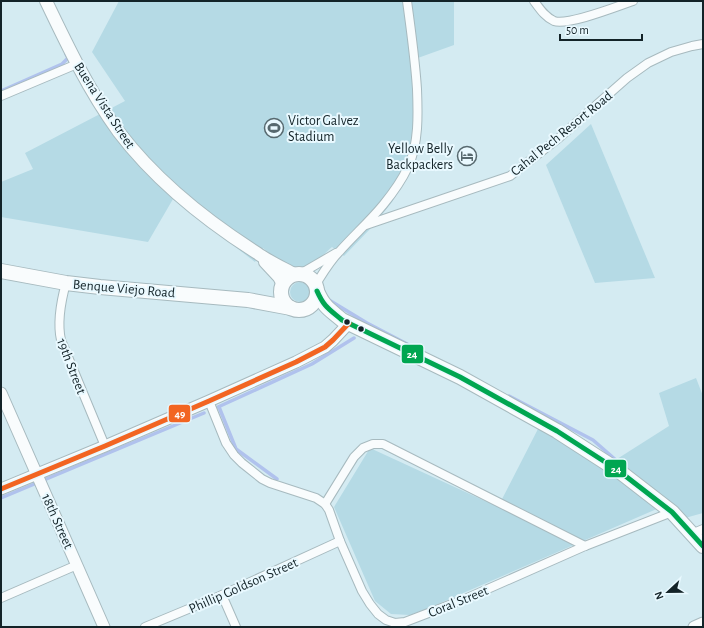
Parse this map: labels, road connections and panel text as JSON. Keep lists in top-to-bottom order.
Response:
{
  "streets": {
    "highway": ["Benque Viejo Road"],
    "main road": ["Buena Vista Street"],
    "street": [
      "Cahal Pech Resort Road",
      "19th Street",
      "18th Street",
      "Phillip Goldson Street",
      "Coral Street"
    ]
  },
  "crossings": [
    ["Buena Vista Street", "Benque Viejo Road"],
    ["Benque Viejo Road", "19th Street"],
    ["Phillip Goldson Street", "Coral Street"]
  ],
  "places": {
    "sports": ["Victor Galvez Stadium"],
    "hotel": ["Yellow Belly Backpackers"]
  },
  "lines": ["transit line 24", "transit line 49"],
  "scale_bar": "50 m",
  "north": "left"
}
